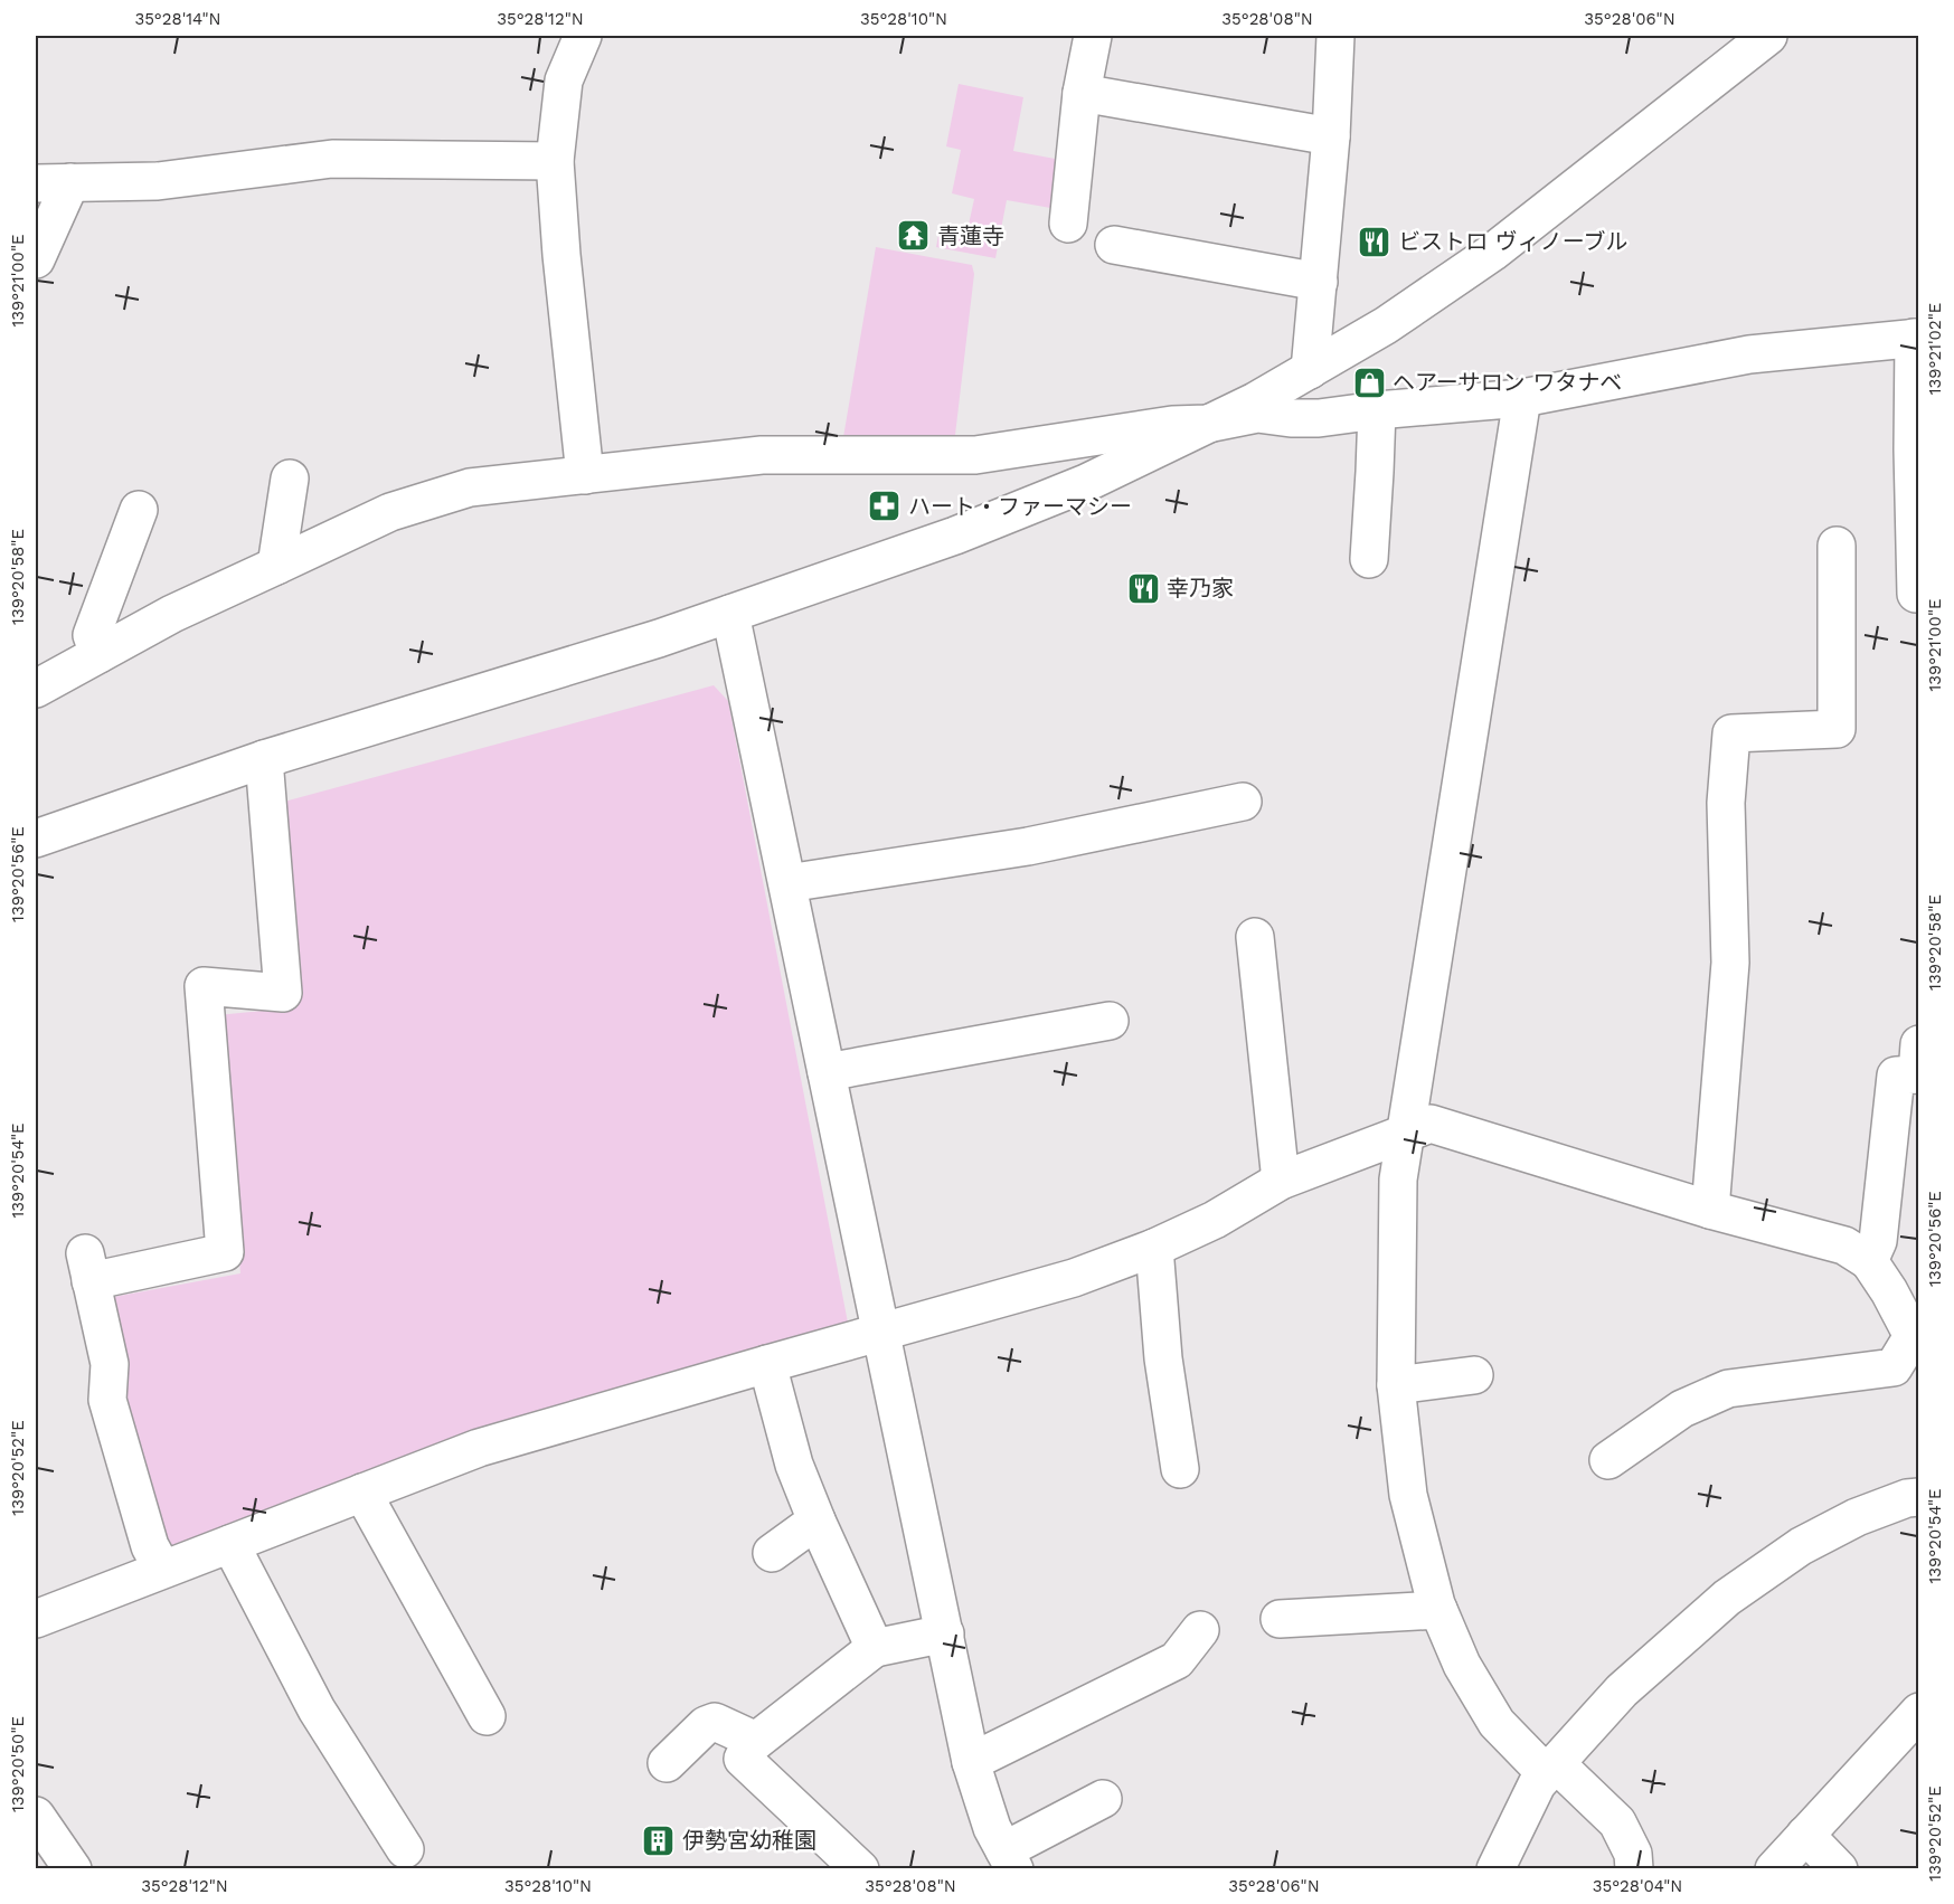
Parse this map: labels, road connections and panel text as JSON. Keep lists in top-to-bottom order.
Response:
{
  "places": {
    "temple": ["青蓮寺"],
    "restaurant": ["ビストロ ヴィノーブル", "幸乃家"],
    "shop": ["ヘアーサロン ワタナベ"],
    "pharmacy": ["ハート・ファーマシー"],
    "building": ["伊勢宮幼稚園"]
  },
  "coordinates": [
    "35°28'14\"N",
    "35°28'12\"N",
    "35°28'10\"N",
    "35°28'08\"N",
    "35°28'06\"N",
    "139°21'00\"E",
    "139°21'02\"E",
    "139°20'58\"E",
    "139°20'56\"E",
    "139°20'54\"E",
    "139°20'52\"E",
    "139°20'50\"E",
    "35°28'04\"N"
  ]
}
